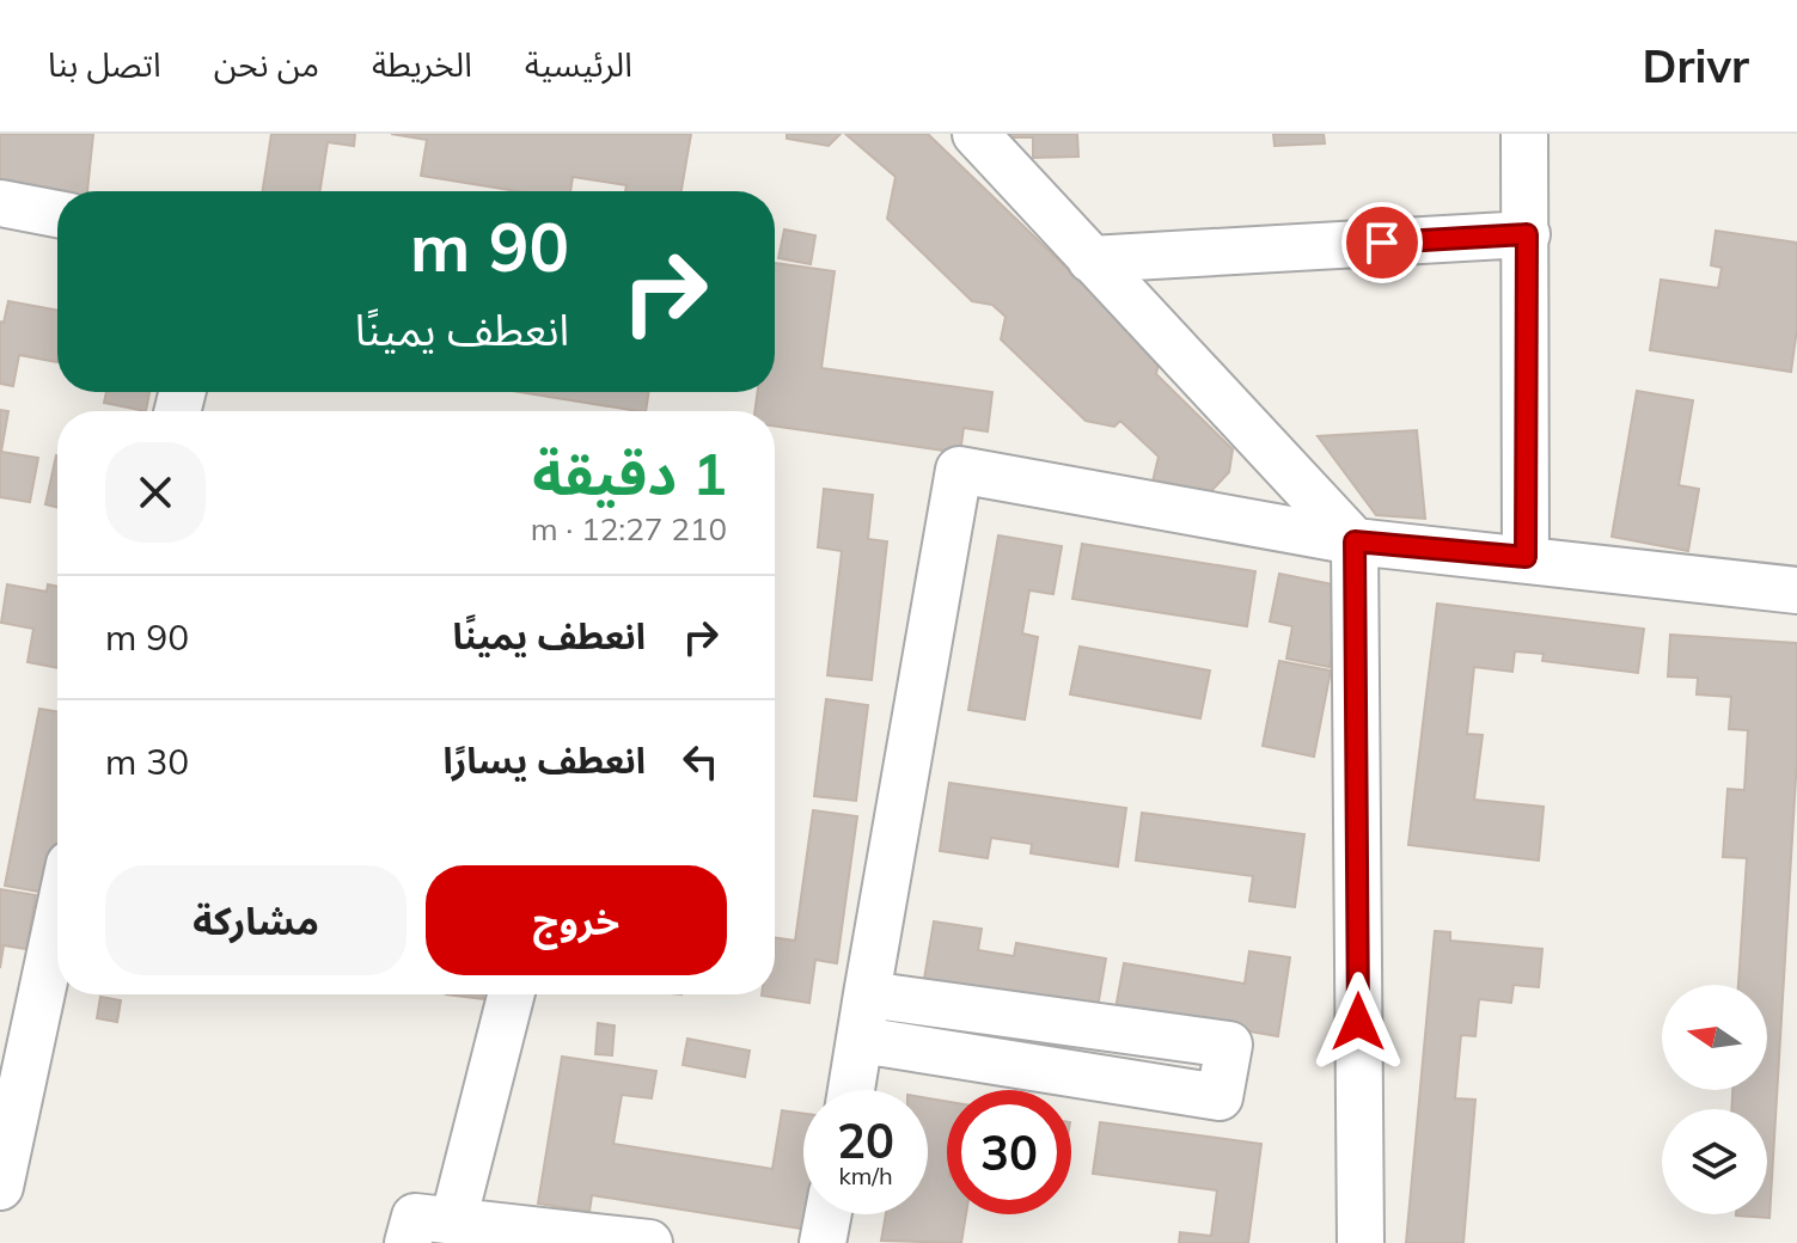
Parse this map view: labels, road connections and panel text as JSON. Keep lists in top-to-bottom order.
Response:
{
  "north": "left",
  "page": {
    "header": "Drivr",
    "nav": [
      "الرئيسية",
      "الخريطة",
      "من نحن",
      "اتصل بنا"
    ],
    "turn": ["90 m", "انعطف يمينًا"],
    "heading": ["1 دقيقة", "210 m · 12:27"],
    "list": [
      {
        "name": "انعطف يمينًا",
        "value": "90 m"
      },
      {
        "name": "انعطف يسارًا",
        "value": "30 m"
      }
    ],
    "buttons": ["خروج", "مشاركة"],
    "speed": "20 km/h",
    "limit": "30"
  }
}
